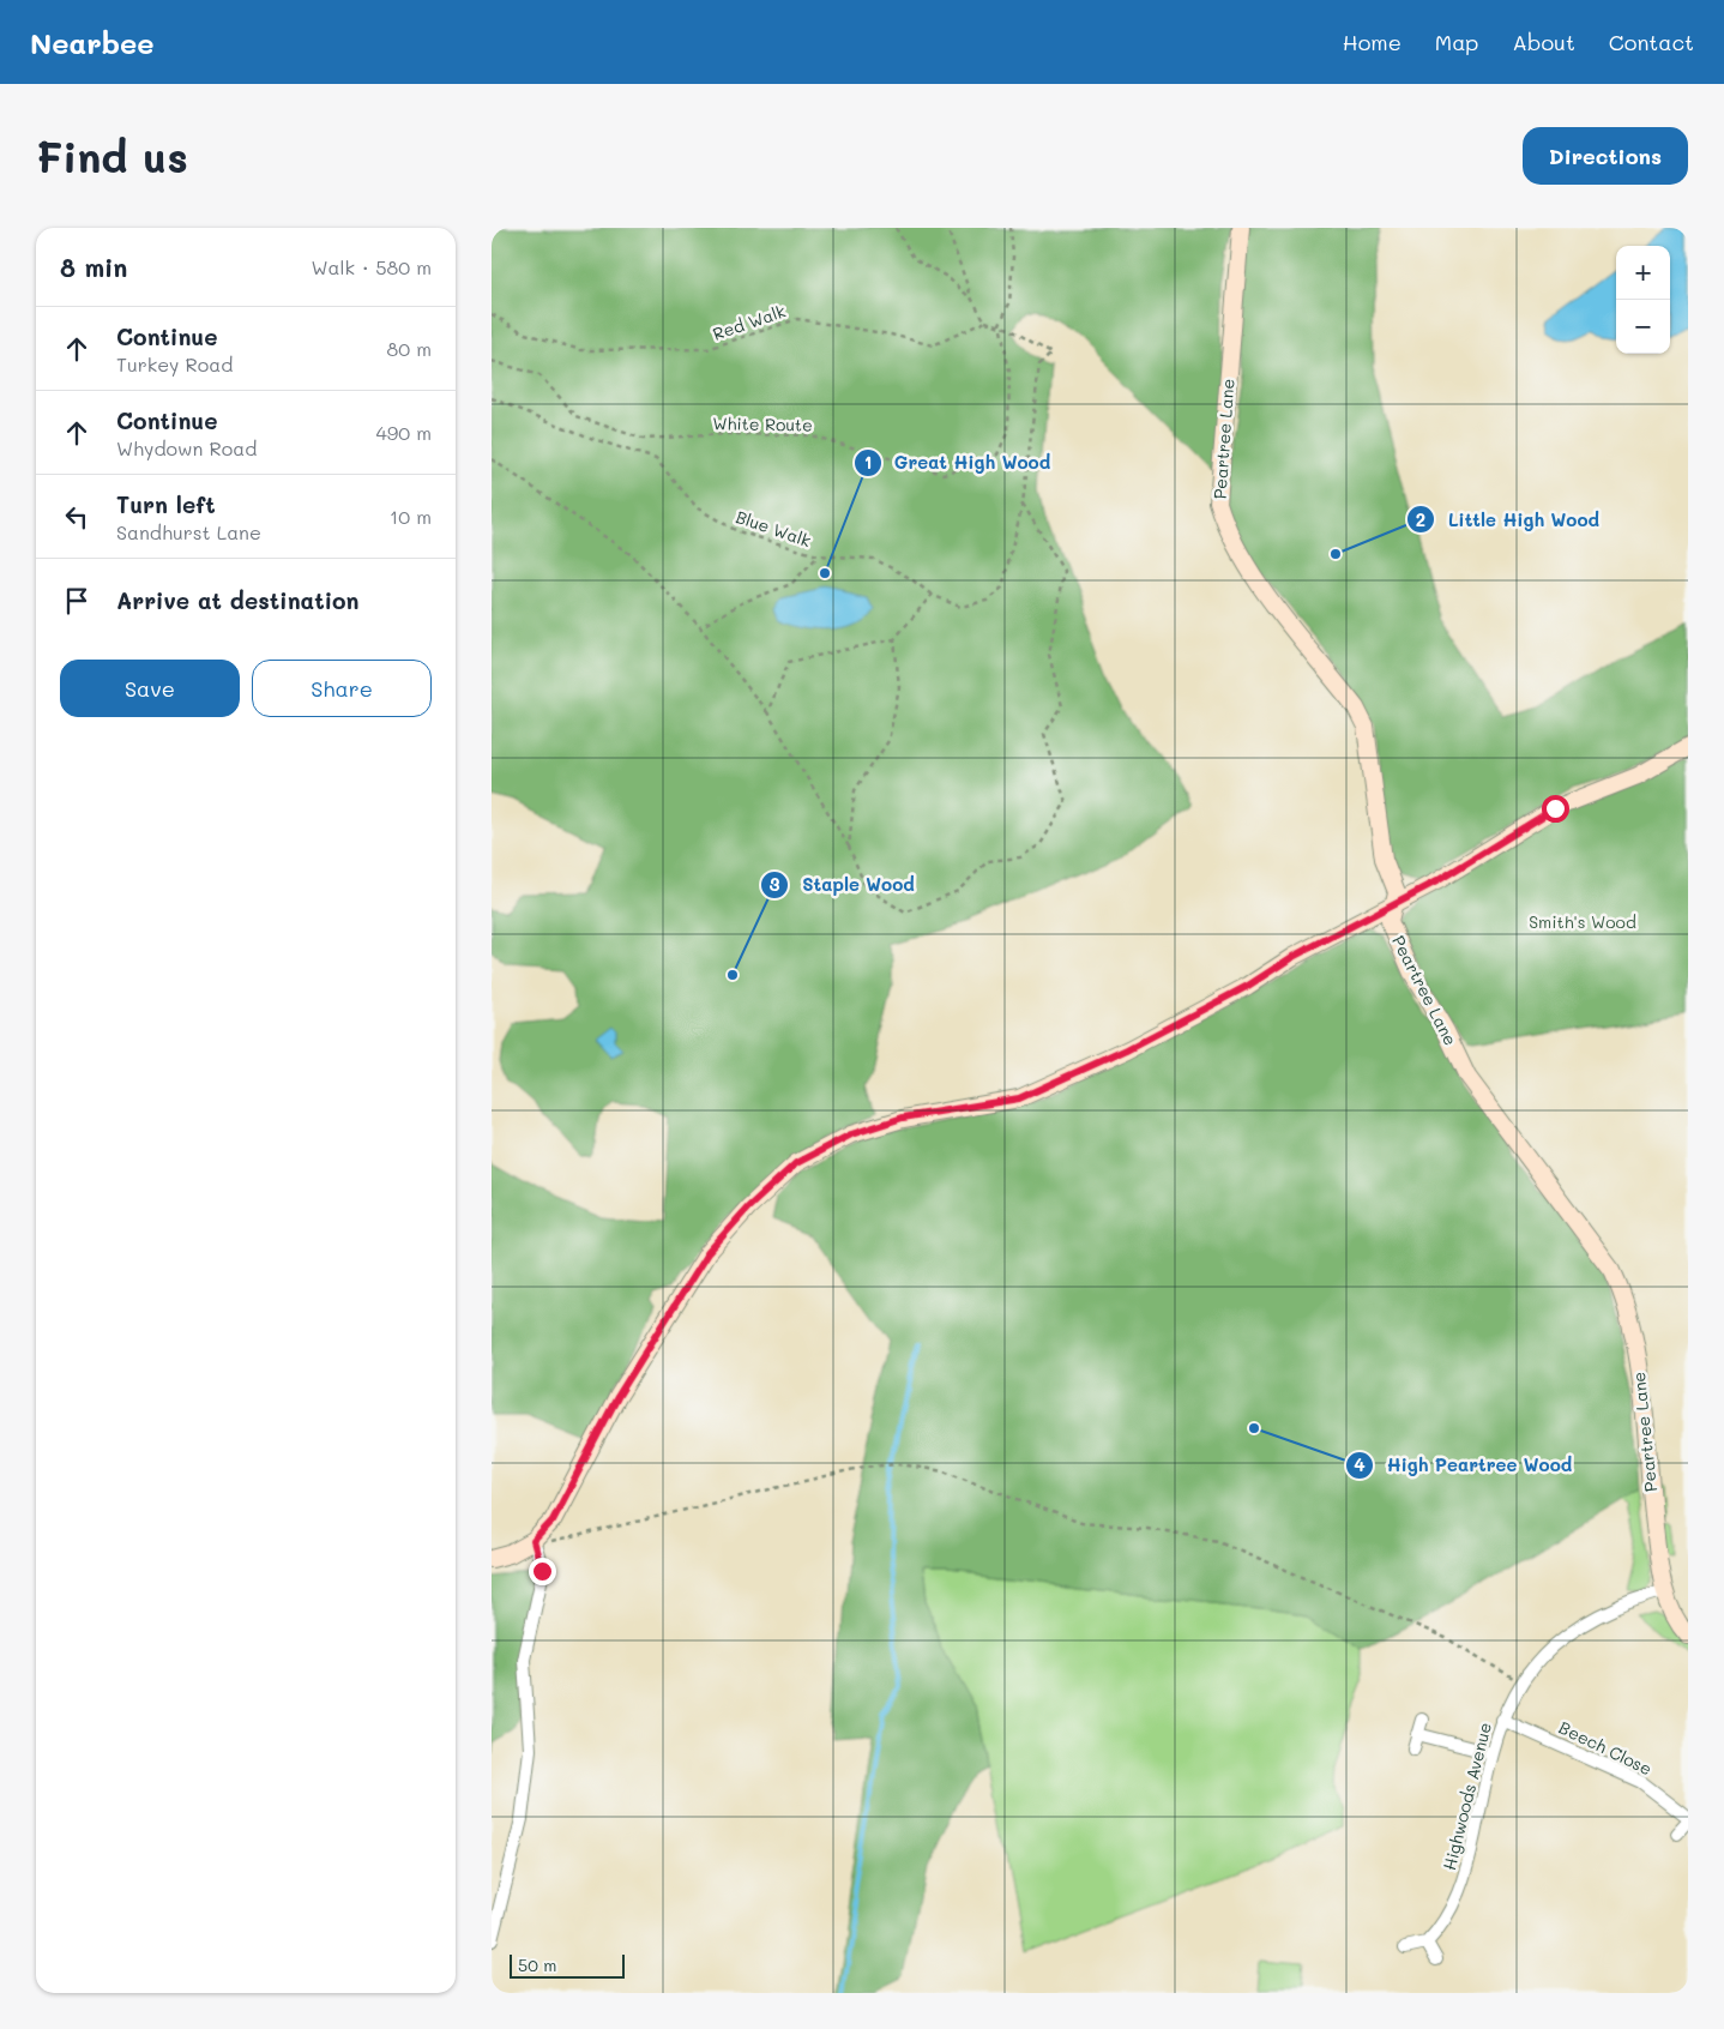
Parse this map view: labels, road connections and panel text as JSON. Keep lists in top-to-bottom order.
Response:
{
  "streets": {
    "street": ["Peartree Lane", "Beech Close", "Highwoods Avenue"],
    "path": ["Red Walk", "White Route", "Blue Walk"]
  },
  "crossings": [
    ["White Route", "Blue Walk"],
    ["Peartree Lane", "Highwoods Avenue"],
    ["Beech Close", "Highwoods Avenue"]
  ],
  "parks": ["Smith's Wood"],
  "places": [
    "Little High Wood",
    "Great High Wood",
    "Staple Wood",
    "High Peartree Wood"
  ],
  "scale_bar": "50 m",
  "page": {
    "header": "Nearbee",
    "nav": [
      "Home",
      "Map",
      "About",
      "Contact"
    ],
    "buttons": [
      "Directions",
      ["Save", "Share"]
    ],
    "title": "Find us",
    "heading": ["8 min", "Walk · 580 m"],
    "map_buttons": ["+", "−"],
    "list": [
      ["Continue", "Turkey Road", "80 m"],
      ["Continue", "Whydown Road", "490 m"],
      ["Turn left", "Sandhurst Lane", "10 m"],
      "Arrive at destination"
    ],
    "scale": "50 m"
  }
}
